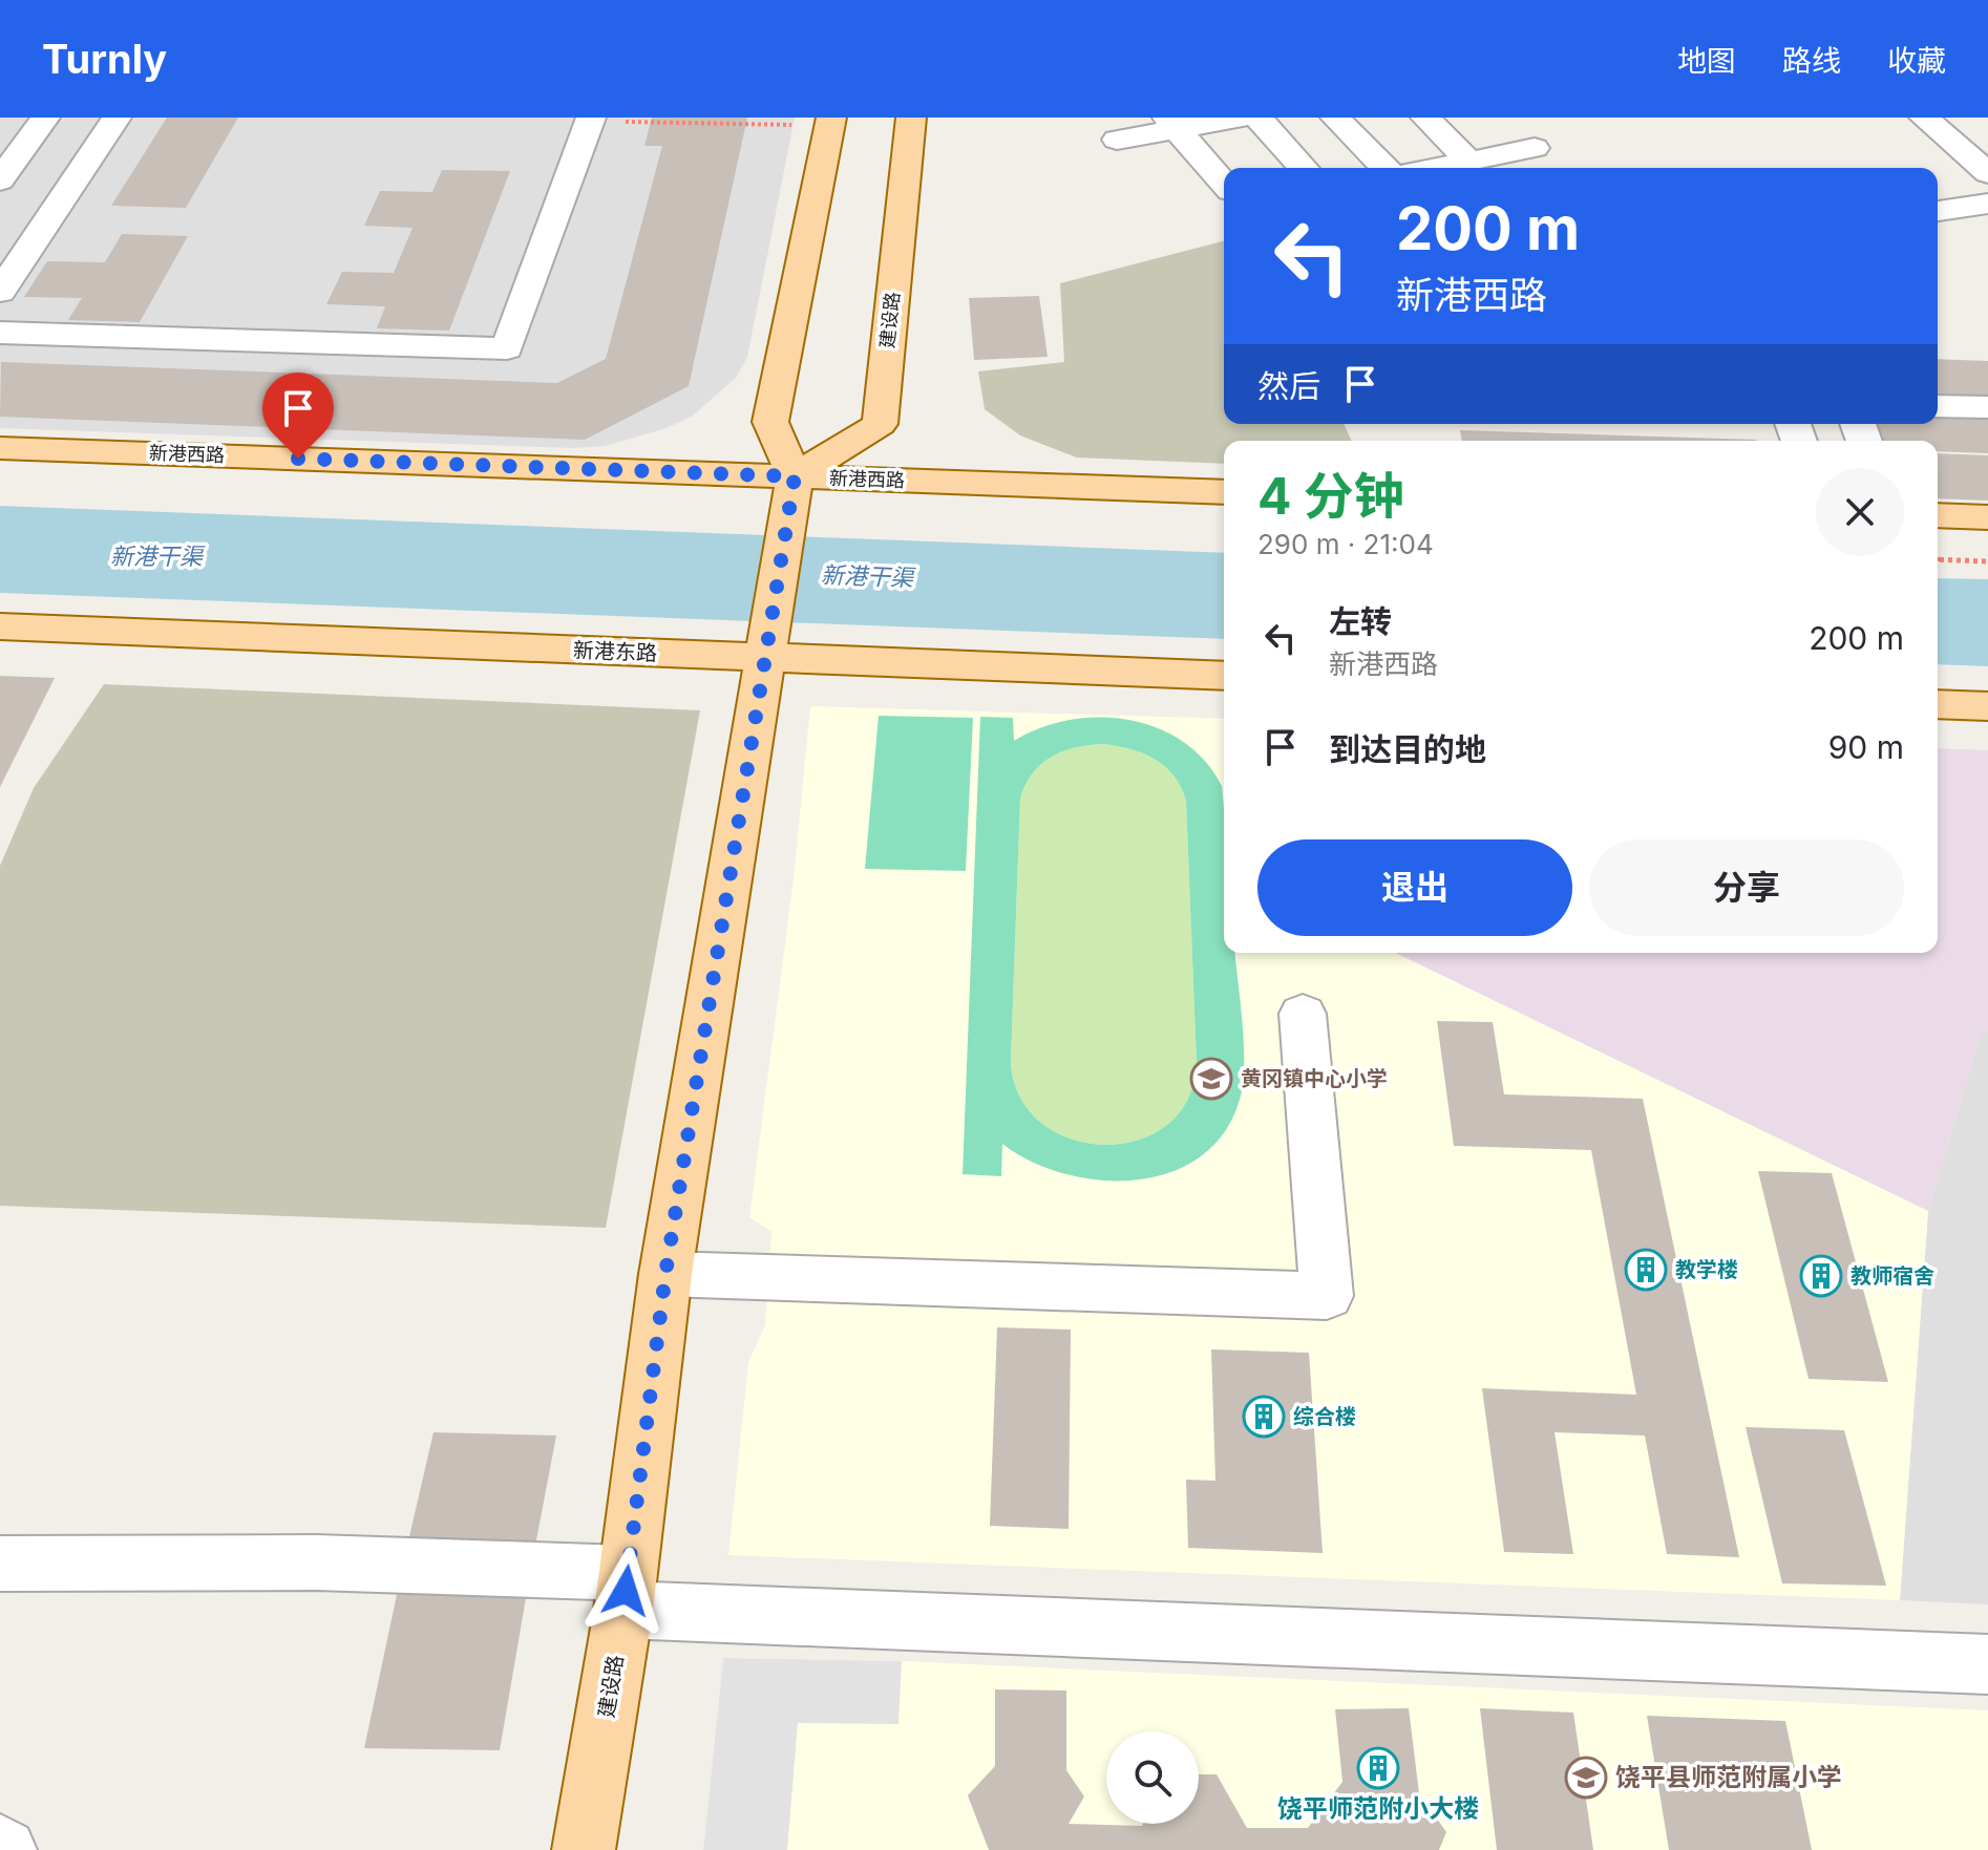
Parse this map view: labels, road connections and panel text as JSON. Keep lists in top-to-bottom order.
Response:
{
  "streets": {
    "main road": ["建设路", "新港西路", "新港东路"]
  },
  "crossings": [
    ["建设路", "新港西路"],
    ["建设路", "新港东路"]
  ],
  "water": ["新港干渠"],
  "places": {
    "school or university": ["黄冈镇中心小学", "饶平县师范附属小学"],
    "building": [
      "教学楼",
      "教师宿舍",
      "综合楼",
      "饶平师范附小大楼"
    ]
  },
  "page": {
    "header": "Turnly",
    "nav": ["地图", "路线", "收藏"],
    "turn": ["200 m", "新港西路"],
    "then": "然后",
    "heading": ["4 分钟", "290 m · 21:04"],
    "list": [
      {
        "name": "左转",
        "note": "新港西路",
        "value": "200 m"
      },
      {
        "name": "到达目的地",
        "value": "90 m"
      }
    ],
    "buttons": ["退出", "分享"]
  }
}
